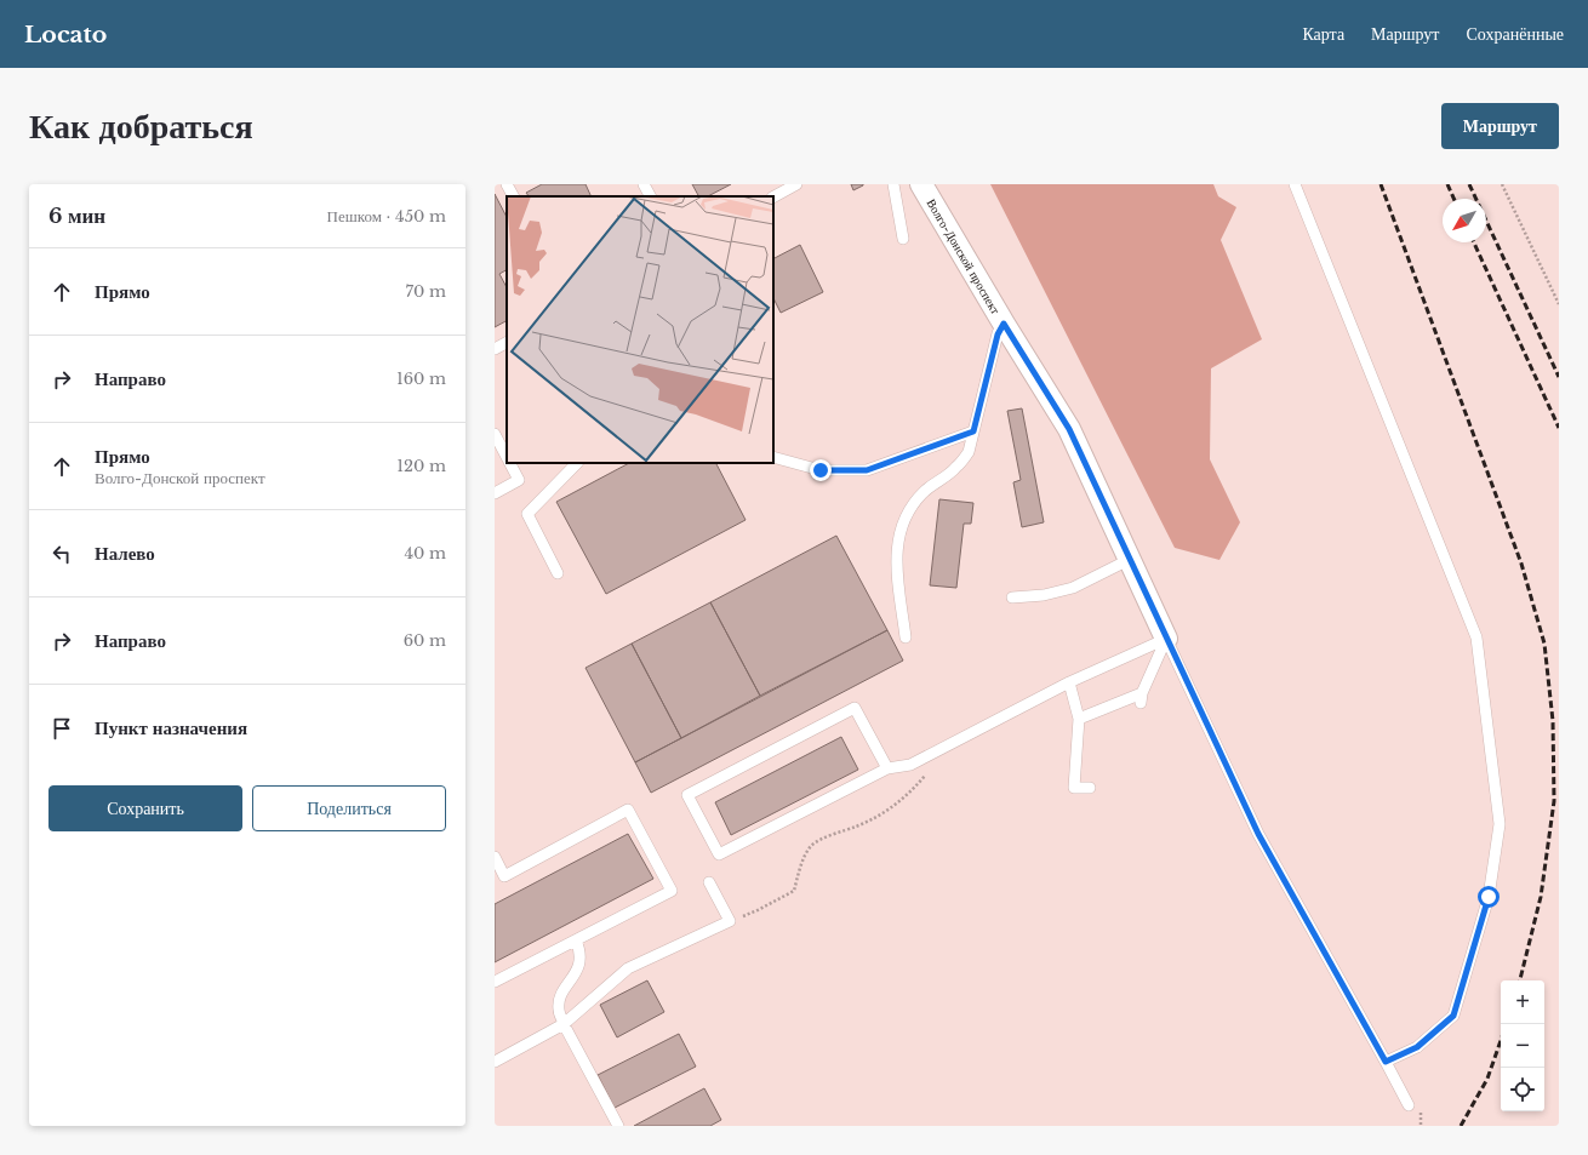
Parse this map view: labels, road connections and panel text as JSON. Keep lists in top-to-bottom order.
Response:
{
  "streets": {
    "street": ["Волго-Донской проспект"]
  },
  "north": "bottom left",
  "page": {
    "header": "Locato",
    "nav": ["Карта", "Маршрут", "Сохранённые"],
    "buttons": [
      "Маршрут",
      ["Сохранить", "Поделиться"]
    ],
    "title": "Как добраться",
    "heading": ["6 мин", "Пешком · 450 m"],
    "list": [
      ["Прямо", "70 m"],
      ["Направо", "160 m"],
      ["Прямо", "Волго-Донской проспект", "120 m"],
      ["Налево", "40 m"],
      ["Направо", "60 m"],
      "Пункт назначения"
    ],
    "map_buttons": ["+", "−"]
  }
}
